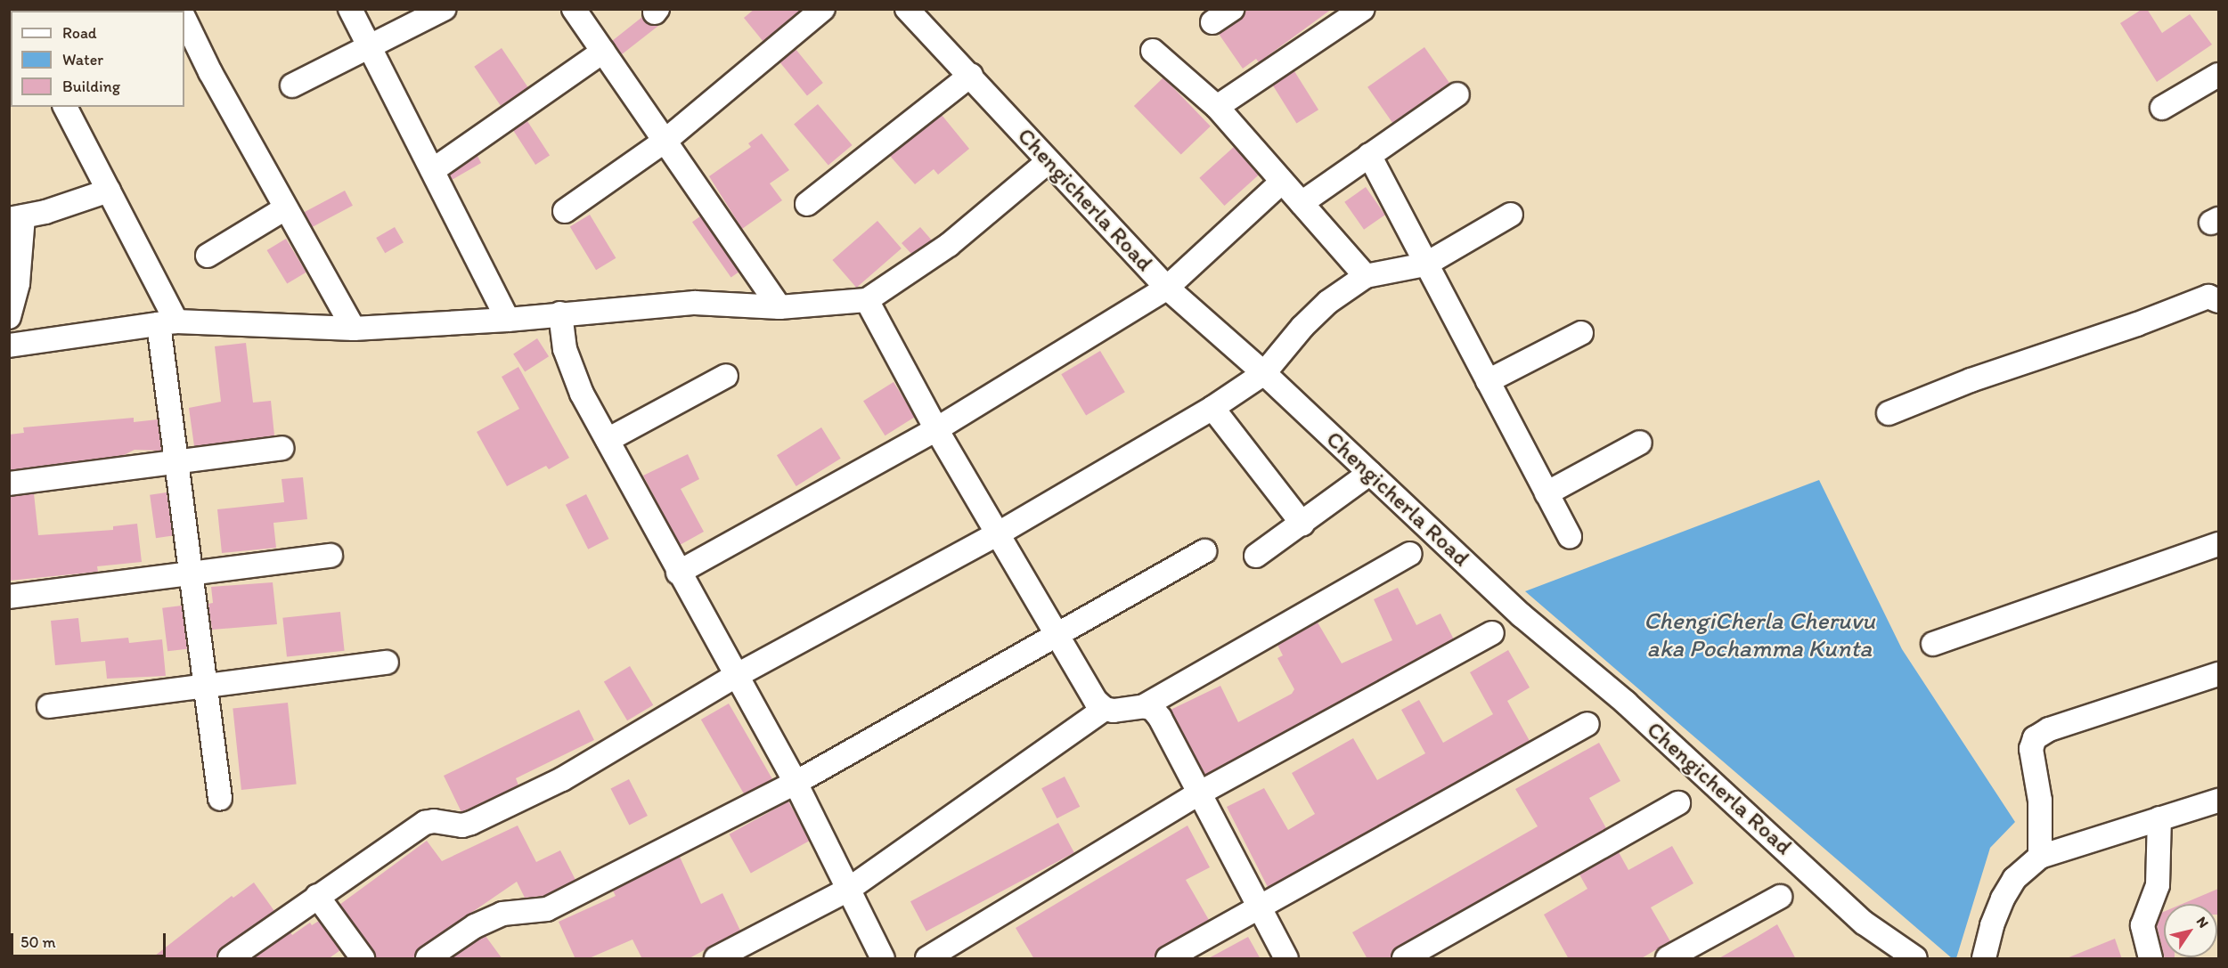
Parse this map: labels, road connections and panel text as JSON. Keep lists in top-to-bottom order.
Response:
{
  "streets": {
    "street": ["Chengicherla Road"]
  },
  "water": ["ChengiCherla Cheruvu aka Pochamma Kunta"],
  "legend": ["Road", "Water", "Building"],
  "scale_bar": "50 m",
  "north": "top right"
}
